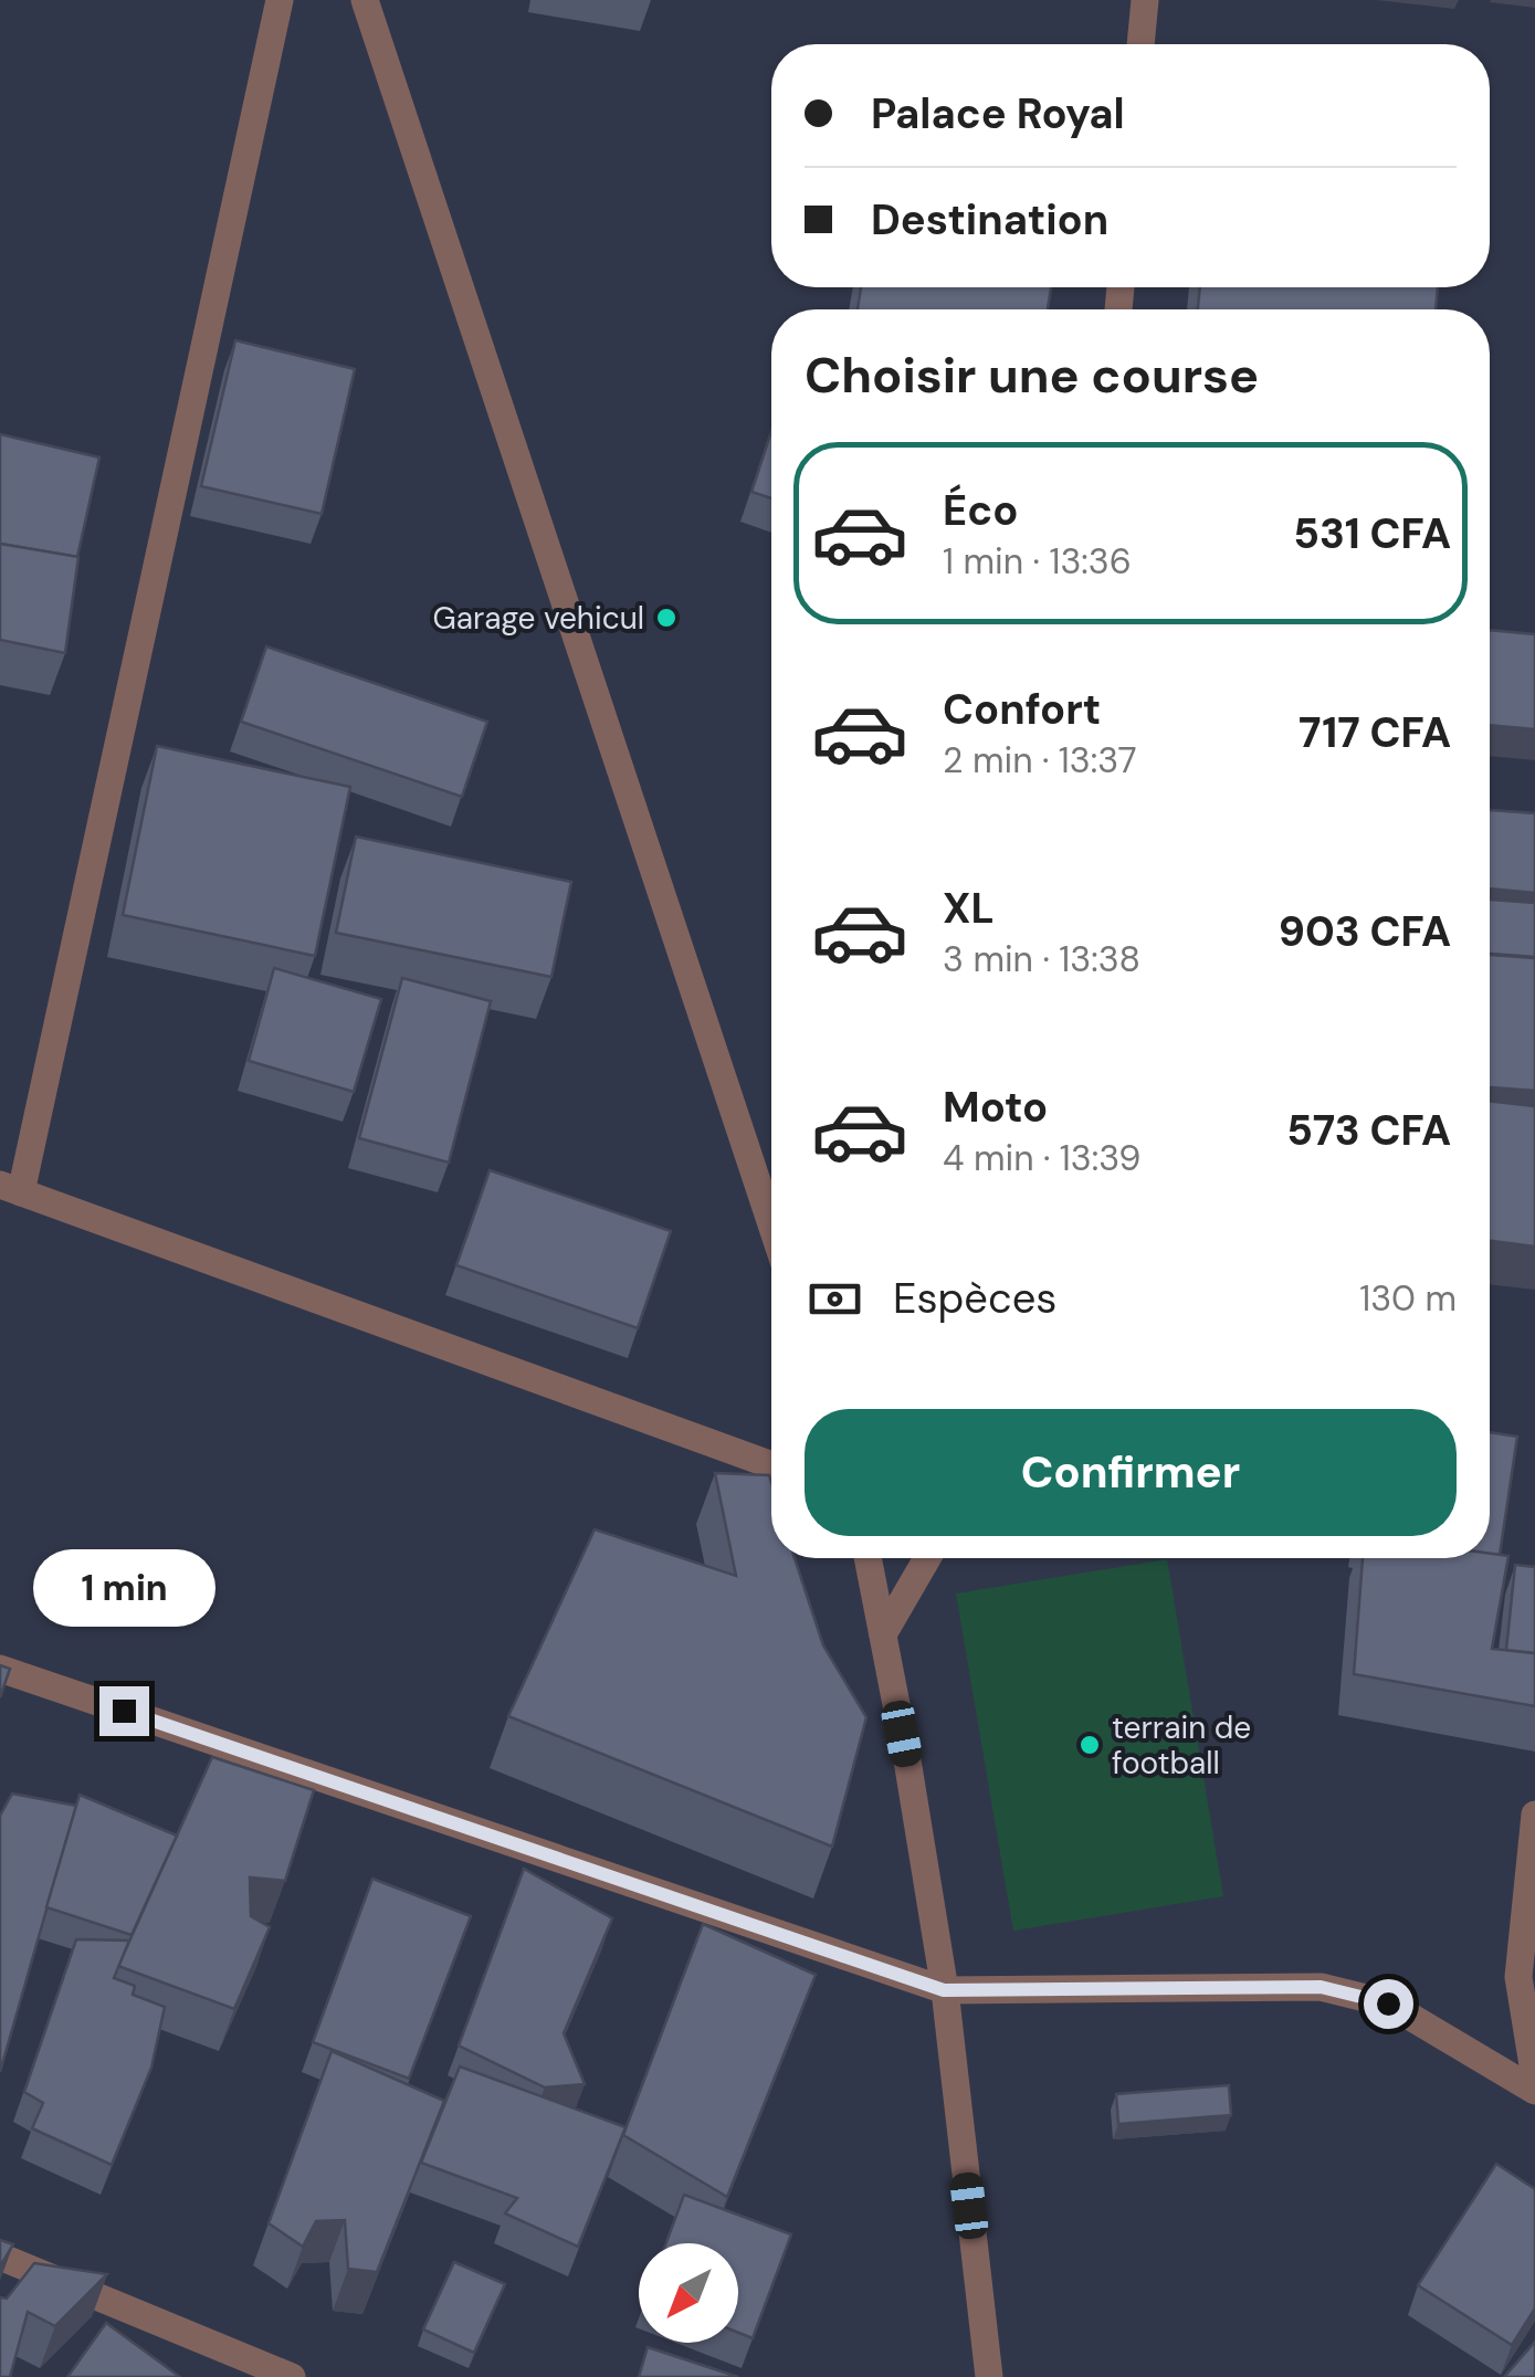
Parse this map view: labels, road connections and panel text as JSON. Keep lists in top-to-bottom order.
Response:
{
  "places": ["Garage vehicul", "terrain de football"],
  "north": "bottom left",
  "page": {
    "banner": ["Palace Royal", "Destination"],
    "heading": "Choisir une course",
    "list": [
      {
        "name": "Éco",
        "note": "1 min · 13:36",
        "value": "531 CFA"
      },
      {
        "name": "Confort",
        "note": "2 min · 13:37",
        "value": "717 CFA"
      },
      {
        "name": "XL",
        "note": "3 min · 13:38",
        "value": "903 CFA"
      },
      {
        "name": "Moto",
        "note": "4 min · 13:39",
        "value": "573 CFA"
      }
    ],
    "pay": ["Espèces", "130 m"],
    "buttons": "Confirmer",
    "bubble": "1 min"
  }
}
